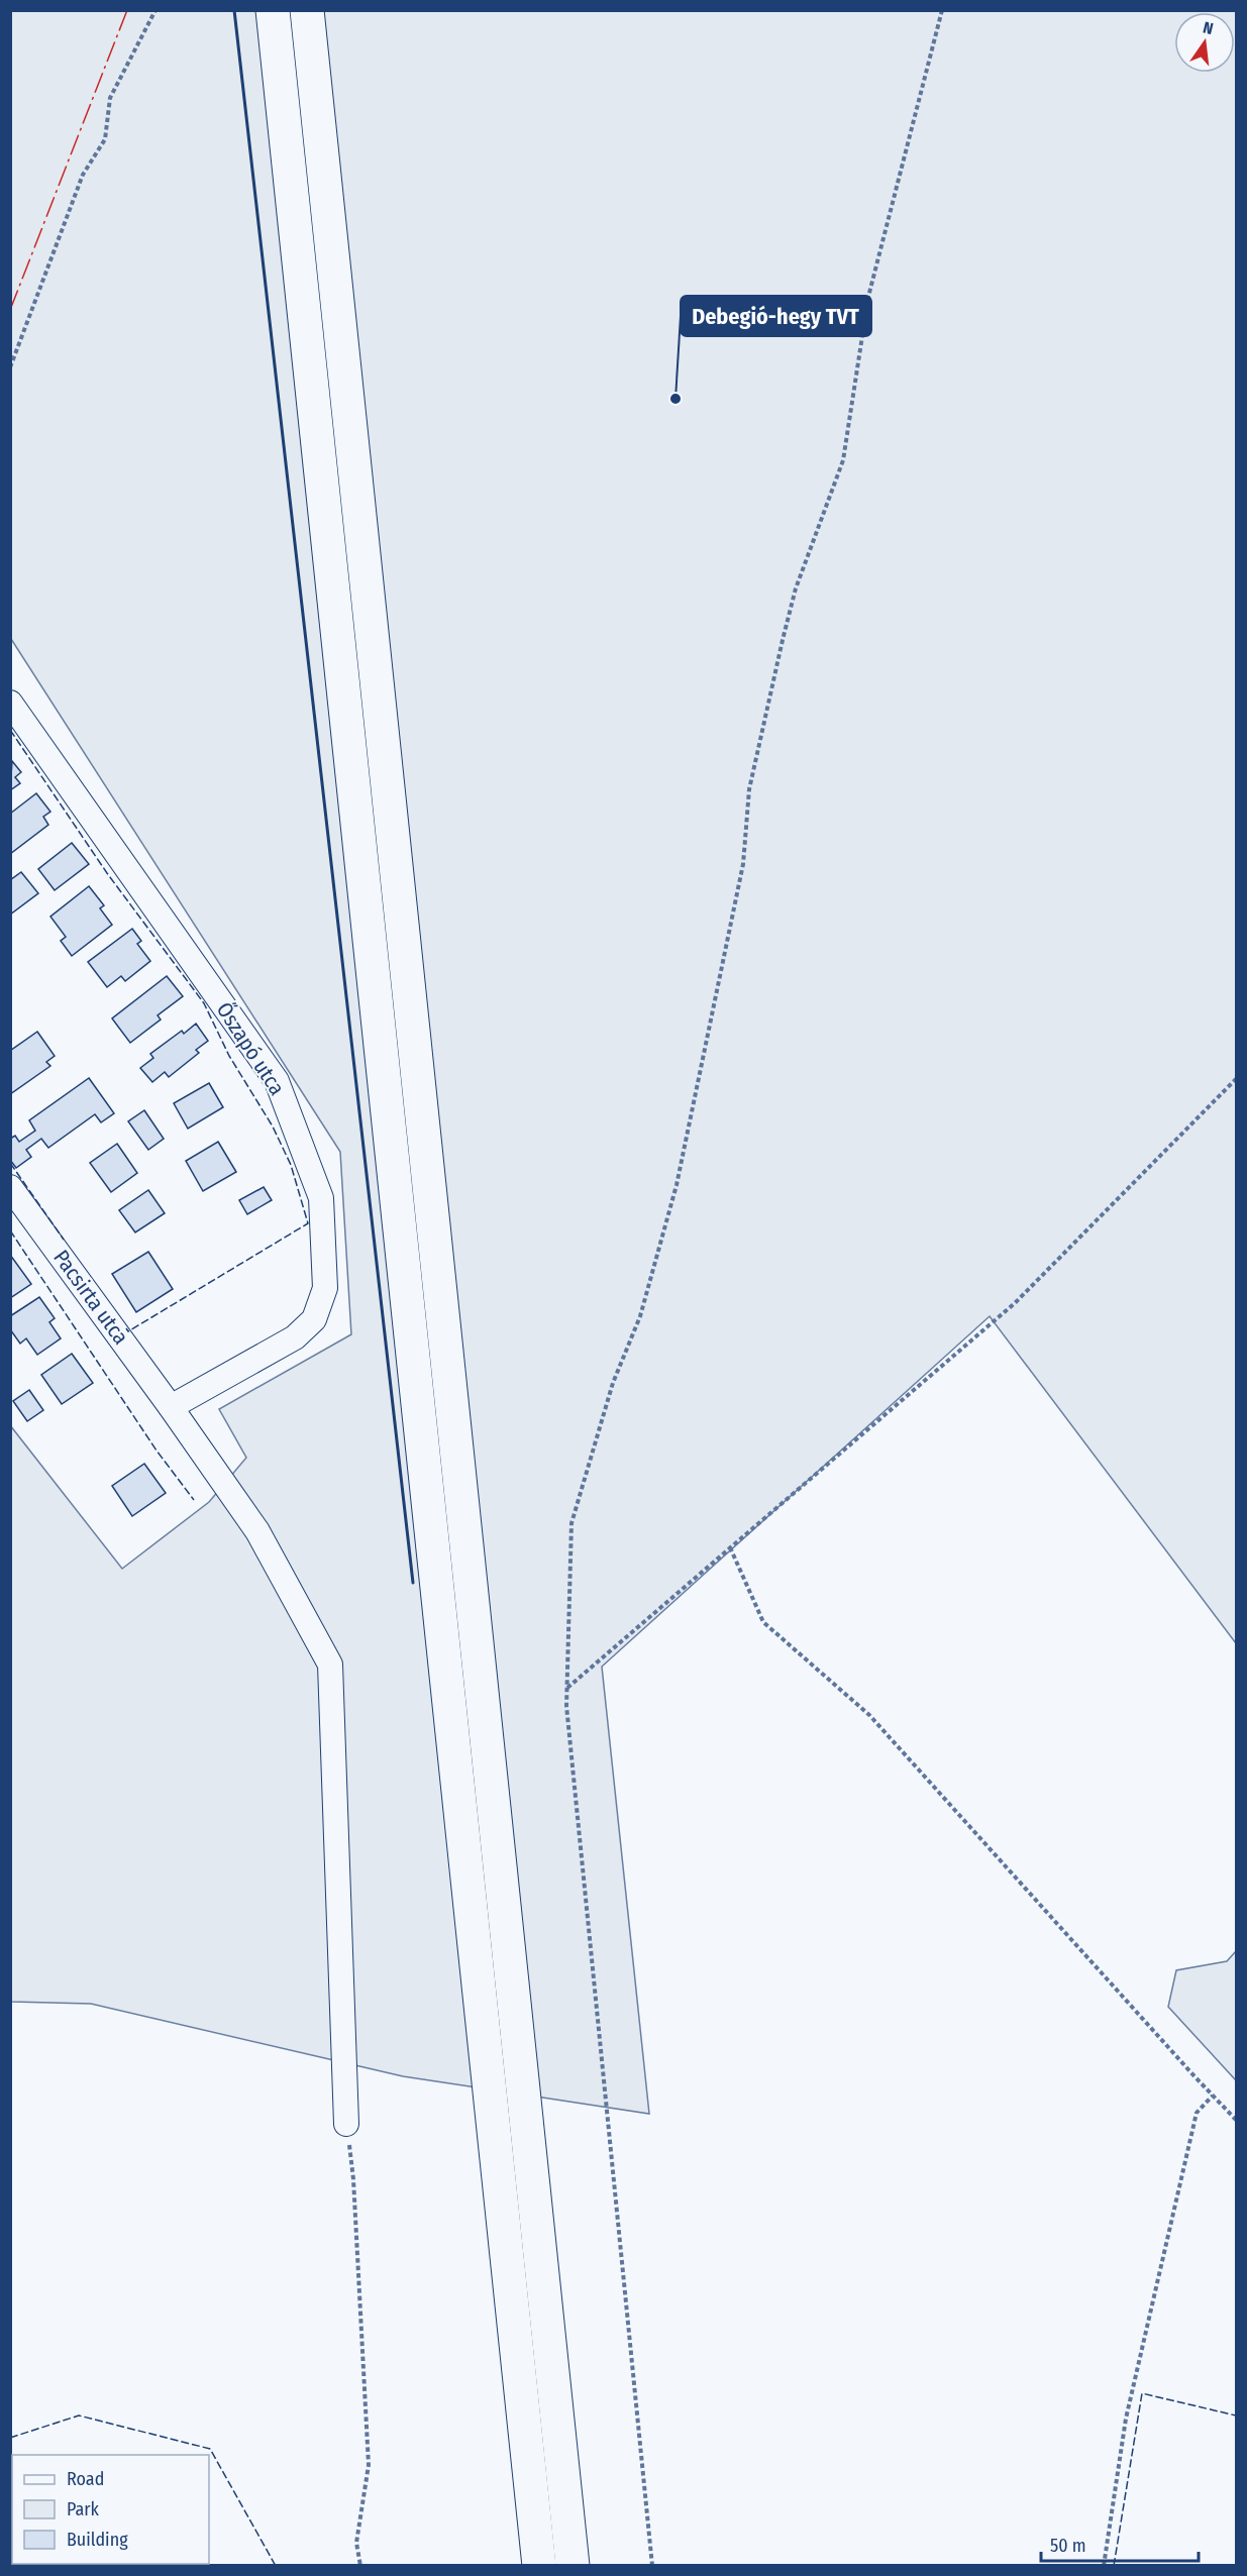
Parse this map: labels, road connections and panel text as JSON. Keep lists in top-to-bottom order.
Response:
{
  "streets": {
    "street": ["Őszapó utca", "Pacsirta utca"]
  },
  "crossings": [
    ["Őszapó utca", "Pacsirta utca"]
  ],
  "places": ["Debegió-hegy TVT"],
  "legend": ["Road", "Park", "Building"],
  "scale_bar": "50 m",
  "north": "top"
}
